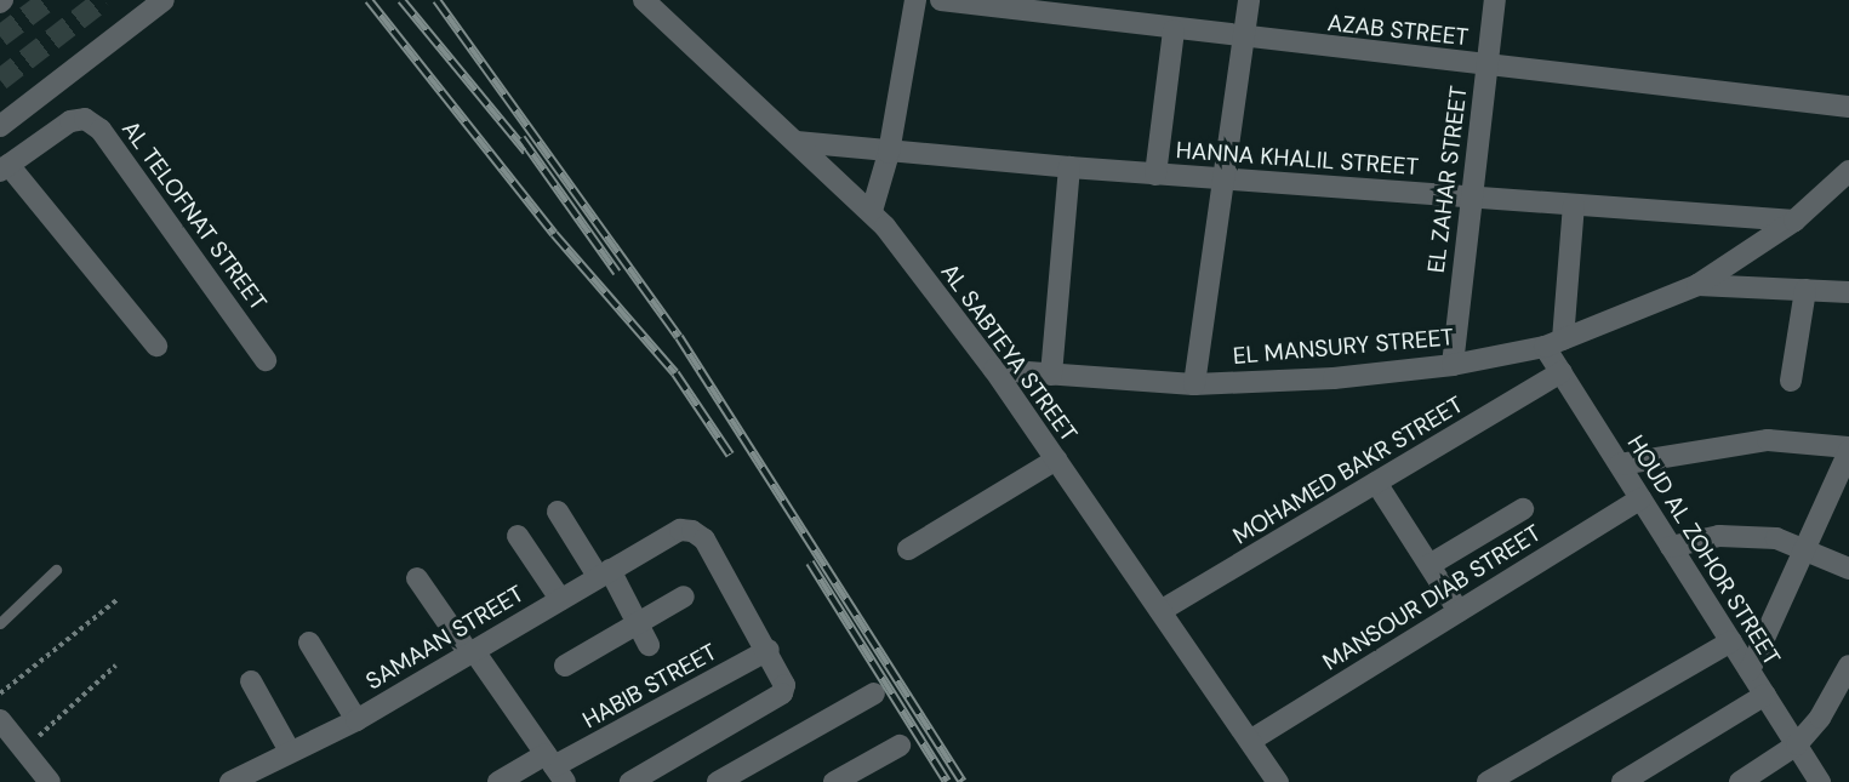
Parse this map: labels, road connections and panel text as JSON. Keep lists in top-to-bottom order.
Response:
{
  "streets": {
    "street": [
      "AZAB STREET",
      "HANNA KHALIL STREET",
      "EL ZAHAR STREET",
      "AL TELOFNAT STREET",
      "EL MANSURY STREET",
      "AL SABTEYA STREET",
      "MOHAMED BAKR STREET",
      "HOUD AL ZOHOR STREET",
      "MANSOUR DIAB STREET",
      "SAMAAN STREET",
      "HABIB STREET"
    ]
  },
  "crossings": [
    ["AZAB STREET", "EL ZAHAR STREET"],
    ["HANNA KHALIL STREET", "EL ZAHAR STREET"],
    ["HANNA KHALIL STREET", "EL MANSURY STREET"],
    ["HANNA KHALIL STREET", "AL SABTEYA STREET"],
    ["EL ZAHAR STREET", "EL MANSURY STREET"],
    ["EL MANSURY STREET", "AL SABTEYA STREET"],
    ["EL MANSURY STREET", "HOUD AL ZOHOR STREET"],
    ["AL SABTEYA STREET", "MOHAMED BAKR STREET"],
    ["AL SABTEYA STREET", "MANSOUR DIAB STREET"],
    ["MOHAMED BAKR STREET", "HOUD AL ZOHOR STREET"],
    ["HOUD AL ZOHOR STREET", "MANSOUR DIAB STREET"],
    ["SAMAAN STREET", "HABIB STREET"]
  ]
}
